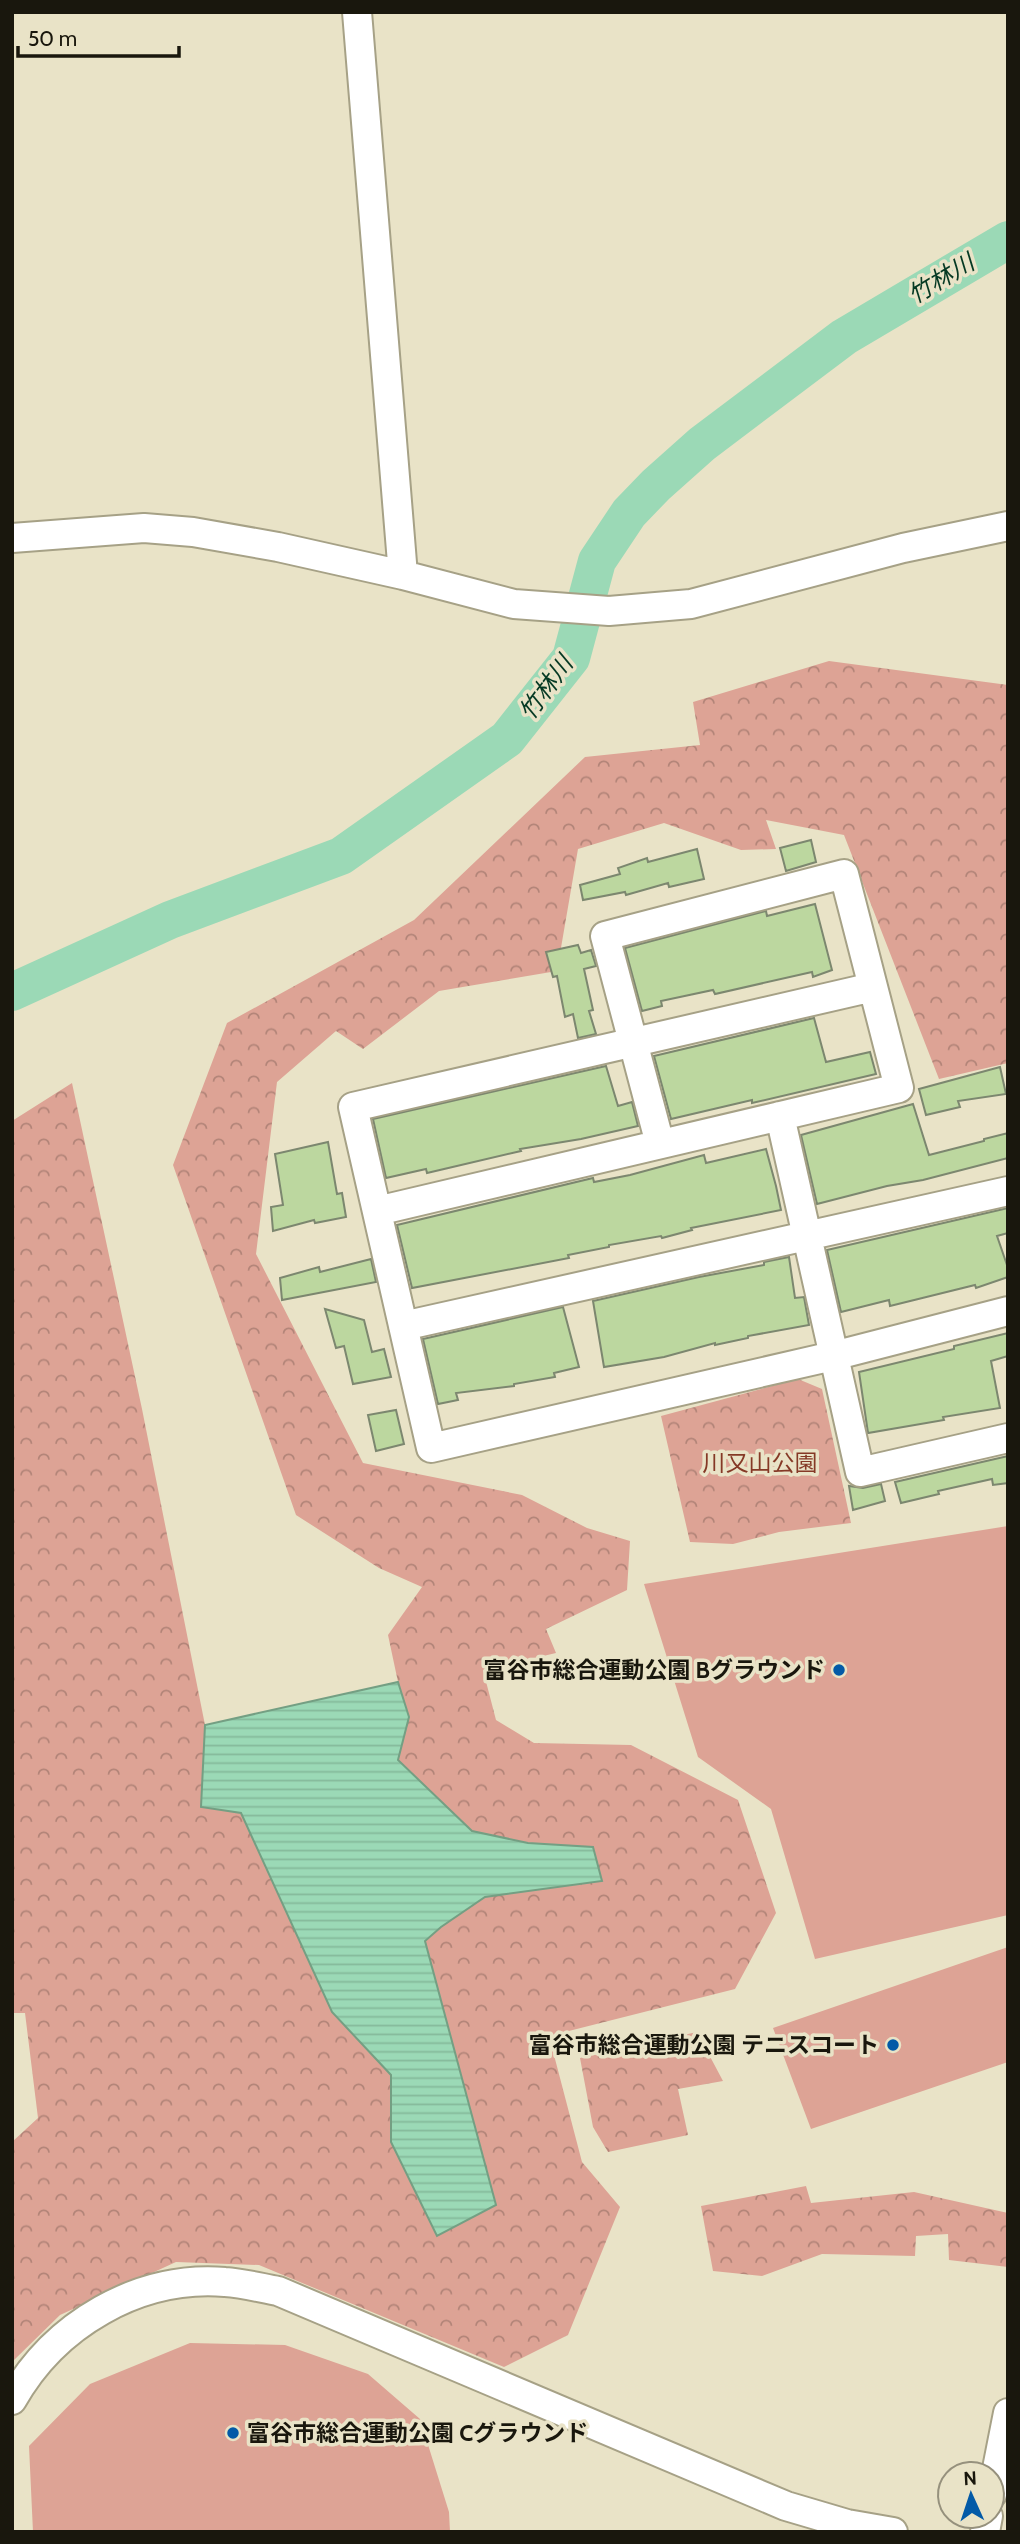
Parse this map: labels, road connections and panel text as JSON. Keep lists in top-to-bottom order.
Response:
{
  "water": ["竹林川"],
  "parks": ["川又山公園"],
  "places": ["富谷市総合運動公園 Bグラウンド", "富谷市総合運動公園 テニスコート", "富谷市総合運動公園 Cグラウンド"],
  "scale_bar": "50 m",
  "north": "top"
}
